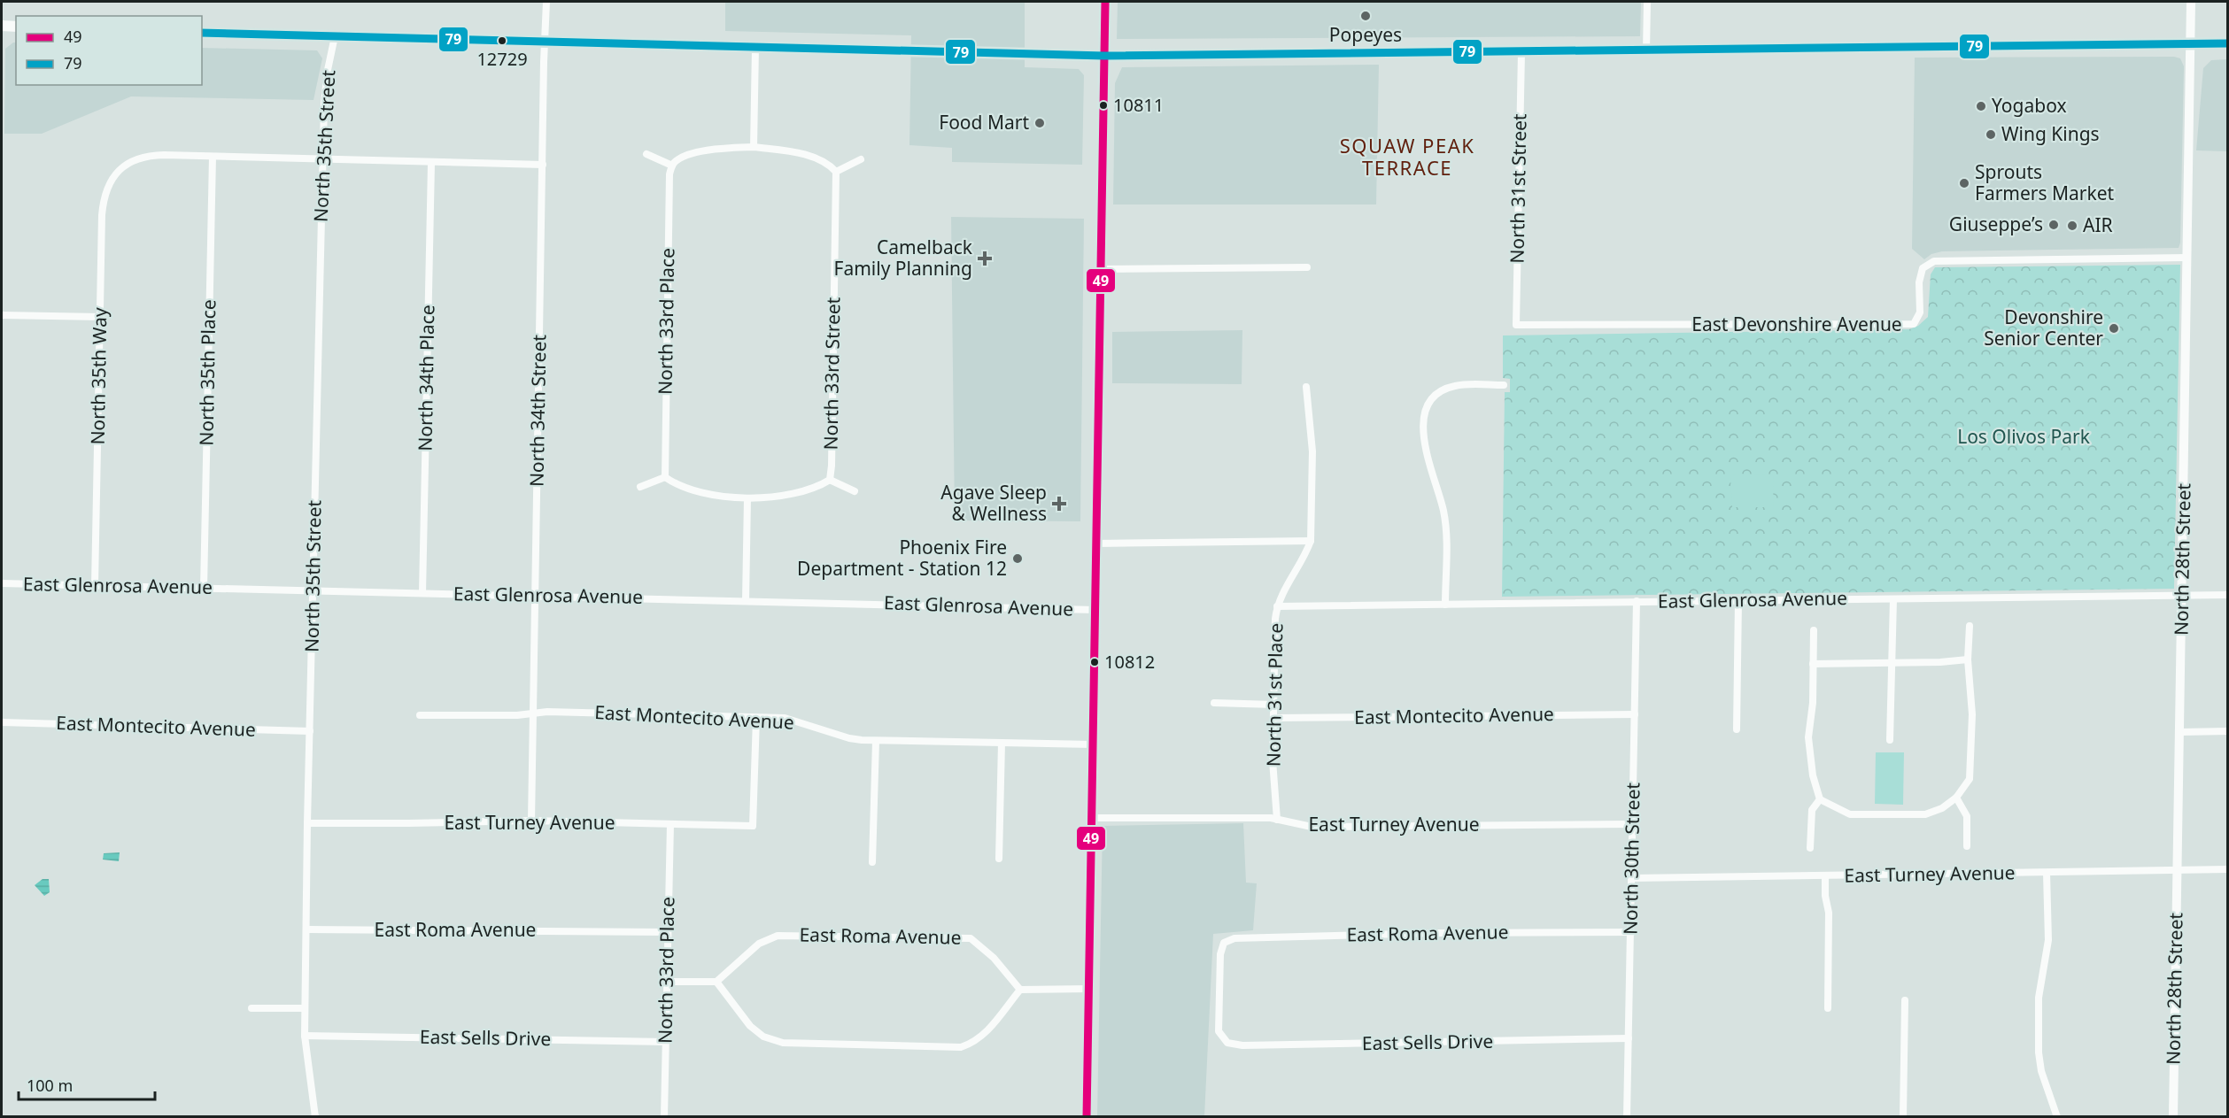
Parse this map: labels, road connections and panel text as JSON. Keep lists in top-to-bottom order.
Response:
{
  "streets": {
    "street": [
      "North 35th Street",
      "North 31st Street",
      "North 33rd Place",
      "East Devonshire Avenue",
      "North 35th Place",
      "North 33rd Street",
      "North 35th Way",
      "North 34th Place",
      "North 34th Street",
      "North 28th Street",
      "East Glenrosa Avenue",
      "North 31st Place",
      "East Montecito Avenue",
      "East Turney Avenue",
      "North 30th Street",
      "East Roma Avenue",
      "East Sells Drive"
    ]
  },
  "crossings": [
    ["North 35th Street", "East Glenrosa Avenue"],
    ["North 35th Street", "East Montecito Avenue"],
    ["North 35th Street", "East Turney Avenue"],
    ["North 35th Street", "East Roma Avenue"],
    ["North 35th Street", "East Sells Drive"],
    ["North 31st Street", "East Devonshire Avenue"],
    ["North 33rd Place", "East Turney Avenue"],
    ["North 33rd Place", "East Roma Avenue"],
    ["North 33rd Place", "East Sells Drive"],
    ["East Devonshire Avenue", "North 28th Street"],
    ["North 35th Place", "North 35th Way"],
    ["North 35th Place", "East Glenrosa Avenue"],
    ["North 35th Way", "East Glenrosa Avenue"],
    ["North 34th Place", "East Glenrosa Avenue"],
    ["North 34th Street", "East Glenrosa Avenue"],
    ["North 34th Street", "East Montecito Avenue"],
    ["North 34th Street", "East Turney Avenue"],
    ["North 28th Street", "East Glenrosa Avenue"],
    ["North 28th Street", "East Turney Avenue"],
    ["East Glenrosa Avenue", "North 31st Place"],
    ["East Glenrosa Avenue", "North 30th Street"],
    ["North 31st Place", "East Montecito Avenue"],
    ["North 31st Place", "East Turney Avenue"],
    ["East Montecito Avenue", "East Turney Avenue"],
    ["East Montecito Avenue", "North 30th Street"],
    ["East Turney Avenue", "North 30th Street"],
    ["North 30th Street", "East Roma Avenue"],
    ["North 30th Street", "East Sells Drive"],
    ["East Roma Avenue", "East Sells Drive"]
  ],
  "districts": ["SQUAW PEAK TERRACE"],
  "parks": ["Los Olivos Park"],
  "places": {
    "other": [
      "Popeyes",
      "12729",
      "10811",
      "Yogabox",
      "Food Mart",
      "Wing Kings",
      "Sprouts Farmers Market",
      "Giuseppe’s",
      "AIR",
      "Devonshire Senior Center",
      "Phoenix Fire Department - Station 12",
      "10812"
    ],
    "health": ["Camelback Family Planning", "Agave Sleep & Wellness"]
  },
  "lines": ["transit line 49", "transit line 79"],
  "legend": ["49", "79"],
  "scale_bar": "100 m"
}
